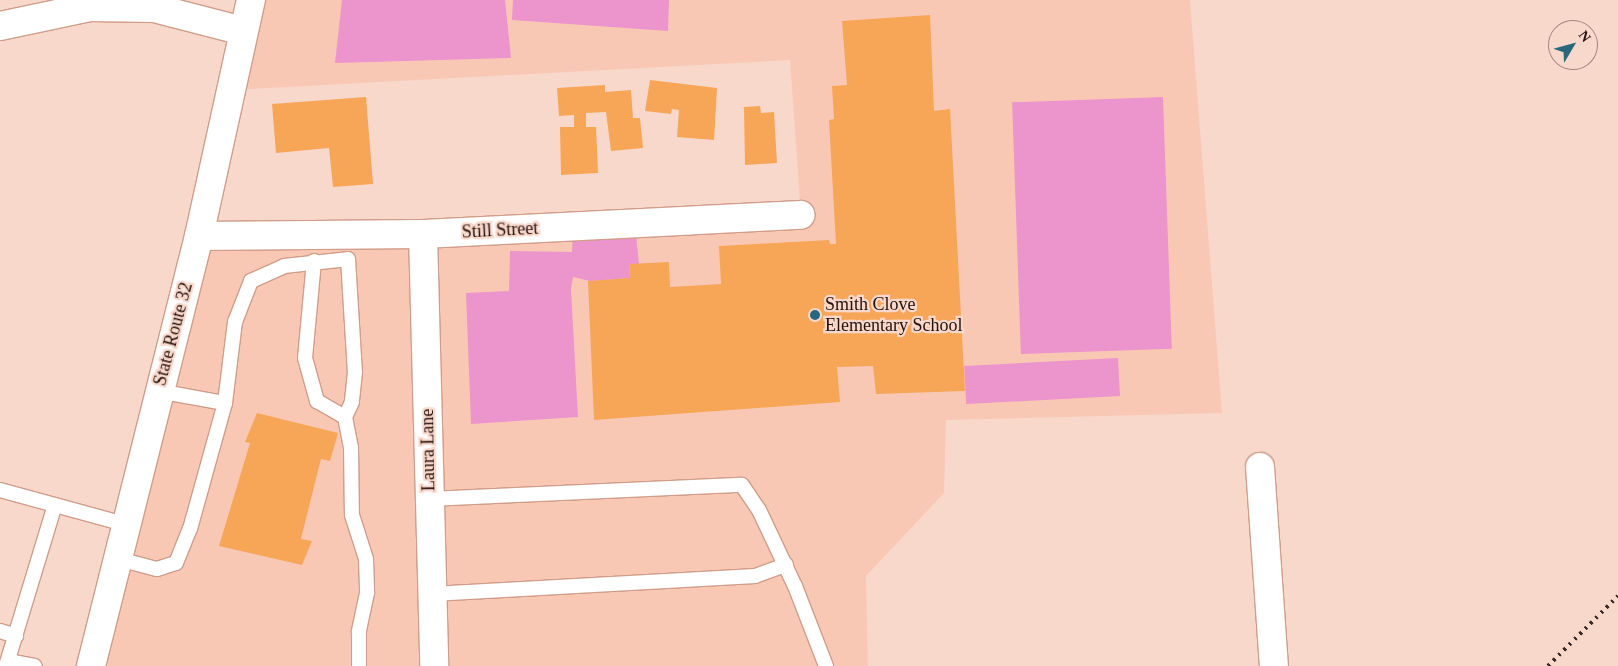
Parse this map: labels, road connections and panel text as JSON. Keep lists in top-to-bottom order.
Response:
{
  "streets": {
    "street": ["Still Street", "State Route 32", "Laura Lane"]
  },
  "crossings": [
    ["Still Street", "State Route 32"],
    ["Still Street", "Laura Lane"]
  ],
  "places": ["Smith Clove Elementary School"],
  "north": "top right"
}
